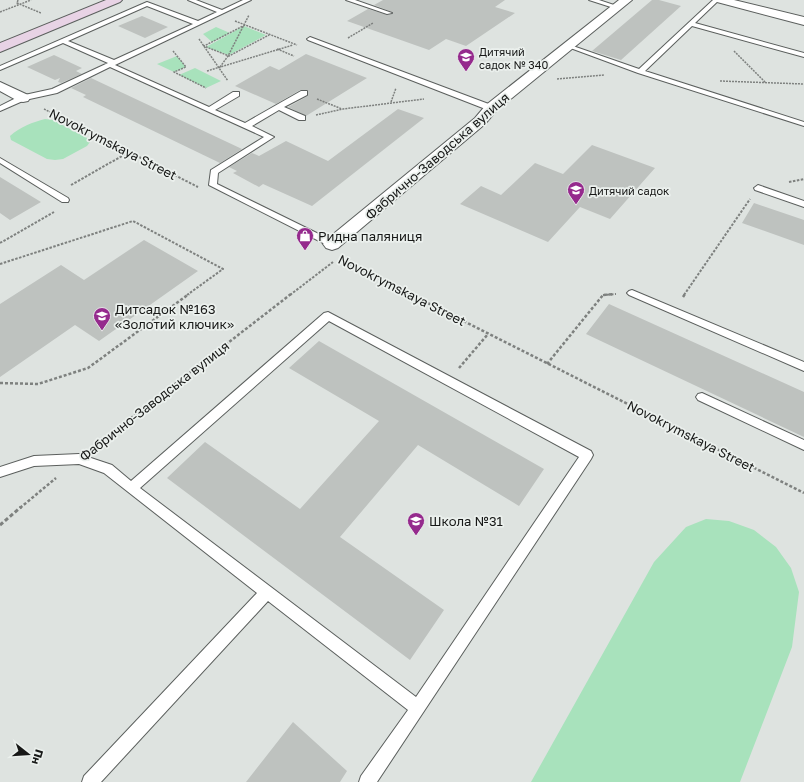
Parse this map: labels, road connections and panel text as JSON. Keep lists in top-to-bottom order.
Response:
{
  "streets": {
    "street": ["Фабрично-Заводська вулиця"],
    "path": ["Novokrymskaya Street"]
  },
  "crossings": [
    ["Novokrymskaya Street", "Фабрично-Заводська вулиця"]
  ],
  "places": {
    "school or university": [
      "Дитячий садок № 340",
      "Дитячий садок",
      "Дитсадок №163 «Золотий ключик»",
      "Школа №31"
    ],
    "shop": ["Ридна паляниця"]
  },
  "north": "right"
}
